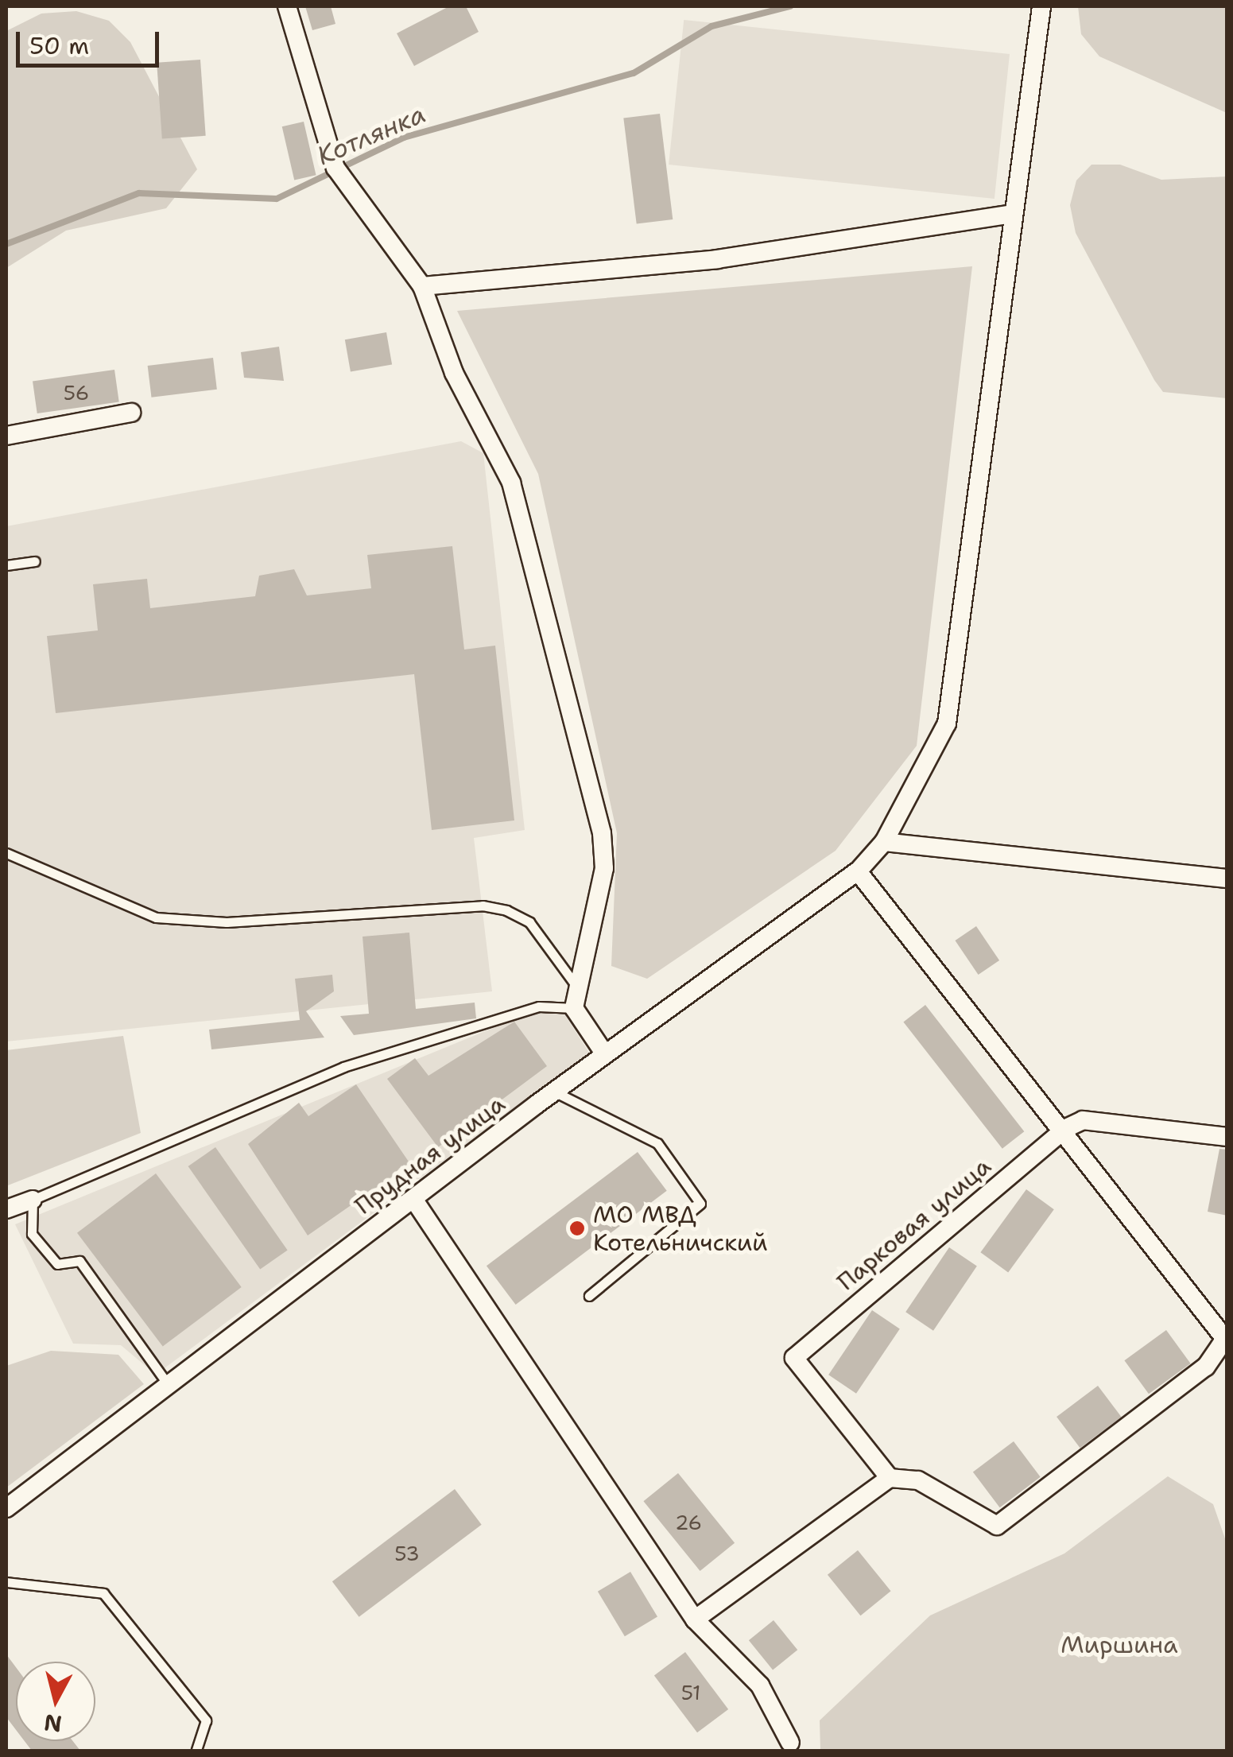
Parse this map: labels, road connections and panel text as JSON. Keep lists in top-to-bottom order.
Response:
{
  "streets": {
    "street": ["Прудная улица", "Парковая улица"]
  },
  "water": ["Котлянка"],
  "parks": ["Миршина"],
  "places": ["МО МВД Котельничский"],
  "house_numbers": [
    "56",
    "26",
    "53",
    "51"
  ],
  "scale_bar": "50 m",
  "north": "bottom"
}
